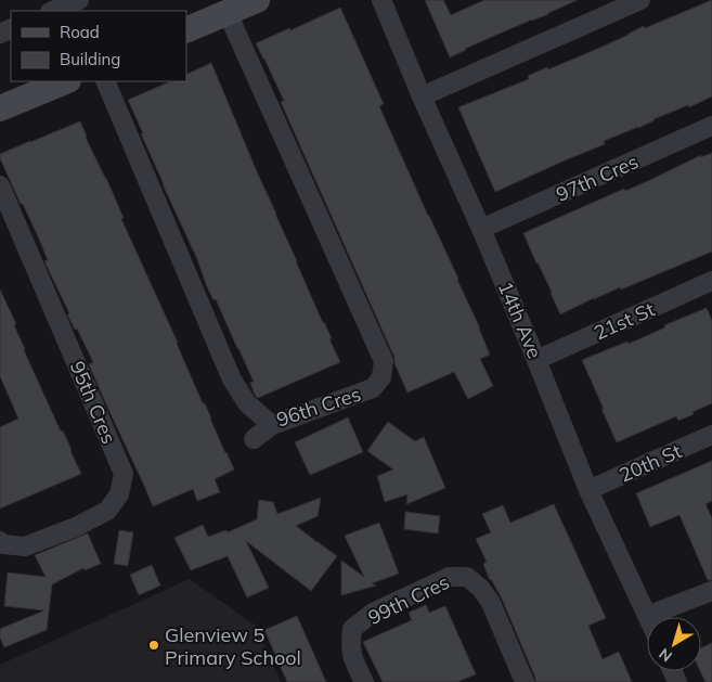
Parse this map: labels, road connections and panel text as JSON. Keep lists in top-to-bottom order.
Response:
{
  "streets": {
    "street": [
      "97th Cres",
      "14th Ave",
      "21st St",
      "95th Cres",
      "96th Cres",
      "20th St",
      "99th Cres"
    ]
  },
  "crossings": [
    ["97th Cres", "14th Ave"],
    ["14th Ave", "21st St"],
    ["14th Ave", "20th St"]
  ],
  "places": ["Glenview 5 Primary School"],
  "legend": ["Road", "Building"],
  "north": "bottom left"
}
